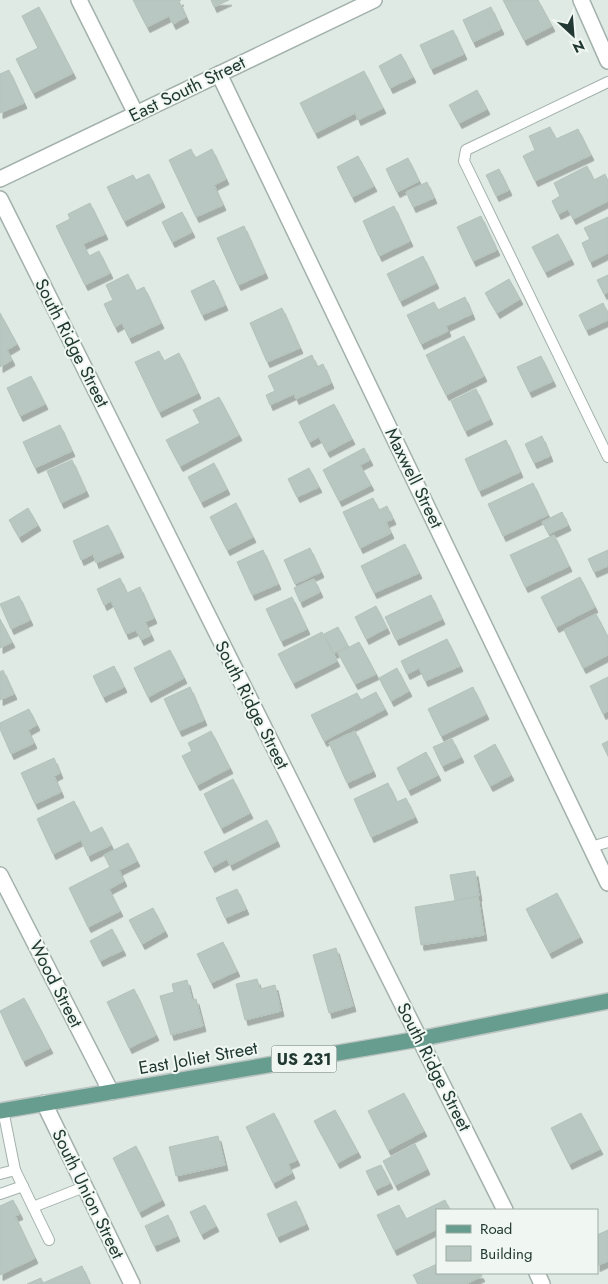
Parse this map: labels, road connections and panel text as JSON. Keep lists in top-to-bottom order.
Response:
{
  "streets": {
    "main road": ["East Joliet Street", "US 231"],
    "street": [
      "East South Street",
      "South Ridge Street",
      "Maxwell Street",
      "Wood Street",
      "South Union Street"
    ]
  },
  "crossings": [
    ["East South Street", "Maxwell Street"],
    ["South Ridge Street", "East Joliet Street"],
    ["Wood Street", "East Joliet Street"],
    ["East Joliet Street", "South Union Street"]
  ],
  "legend": ["Road", "Building"],
  "north": "bottom right"
}
